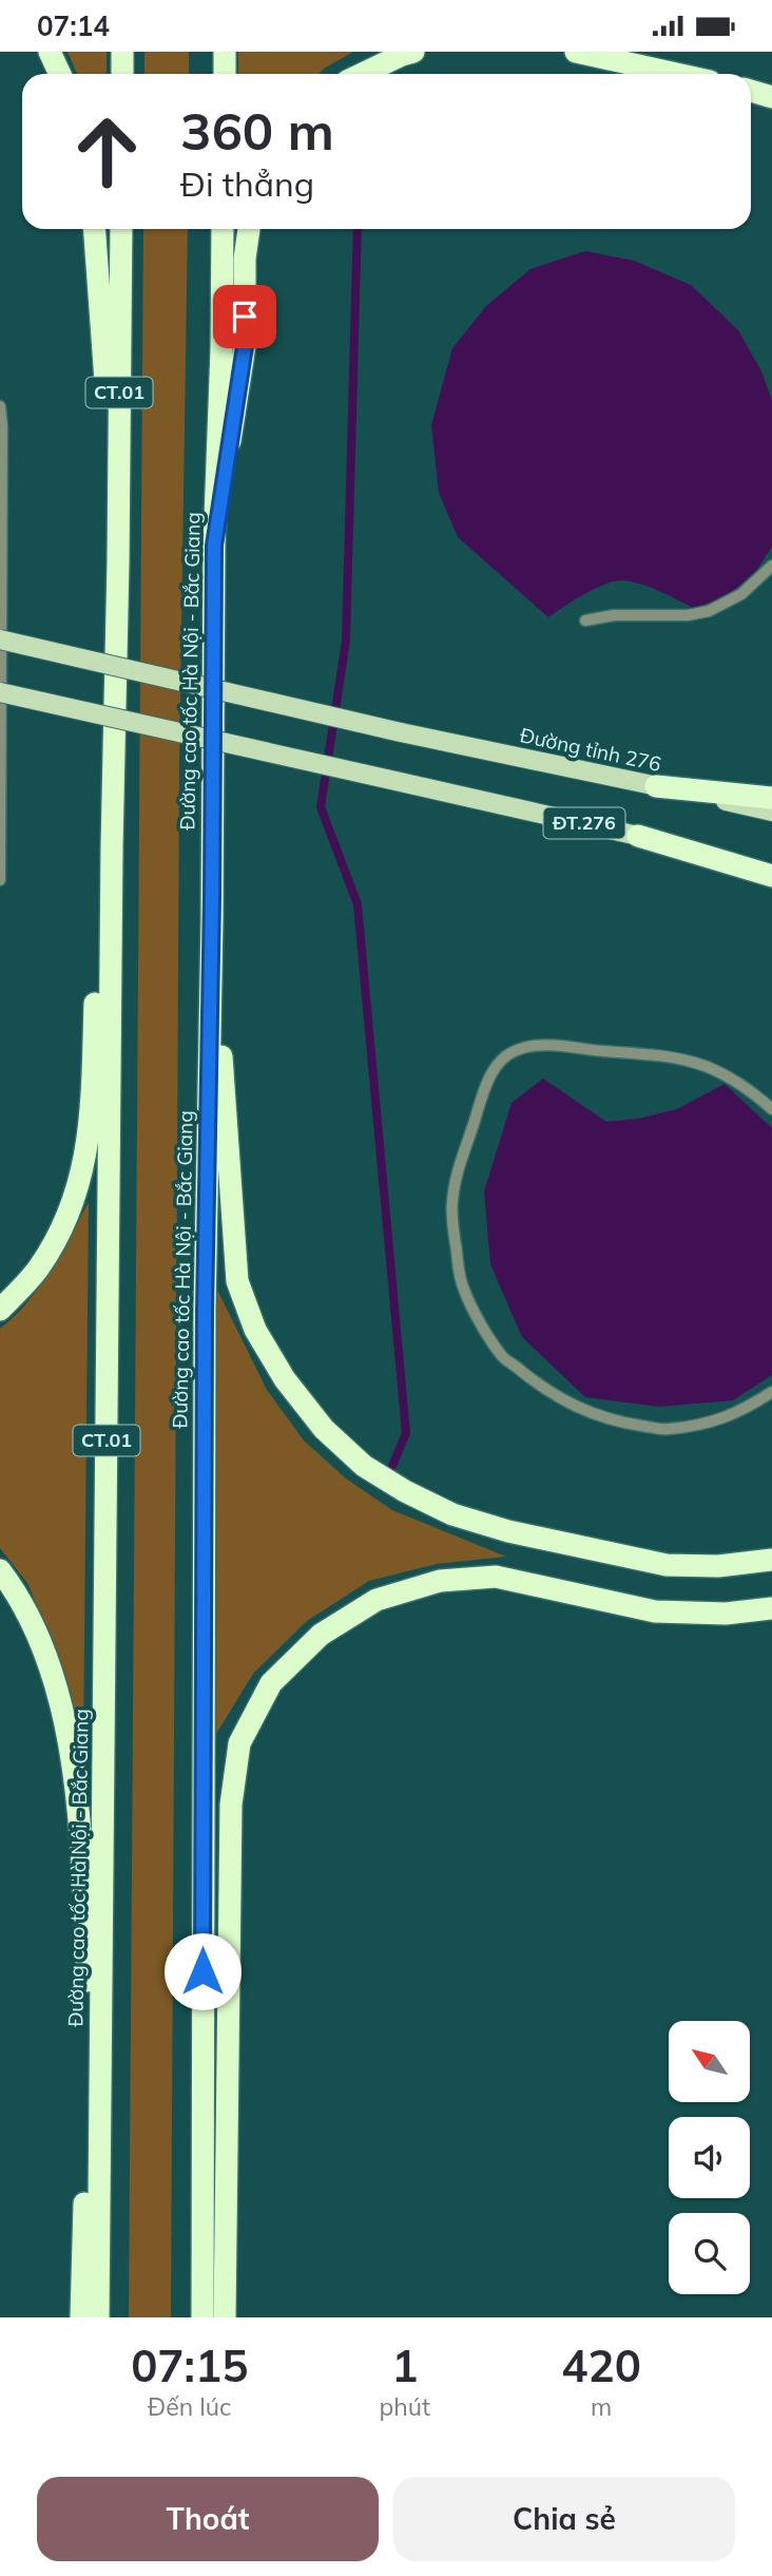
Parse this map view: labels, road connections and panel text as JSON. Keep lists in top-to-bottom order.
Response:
{
  "streets": {
    "highway": ["CT.01", "Đường cao tốc Hà Nội - Bắc Giang"],
    "main road": ["Đường tỉnh 276", "ĐT.276"]
  },
  "north": "top left",
  "page": {
    "status": "07:14",
    "turn": ["360 m", "Đi thẳng"],
    "eta": [
      "07:15",
      "Đến lúc",
      "1",
      "phút",
      "420",
      "m"
    ],
    "buttons": ["Thoát", "Chia sẻ"]
  }
}
